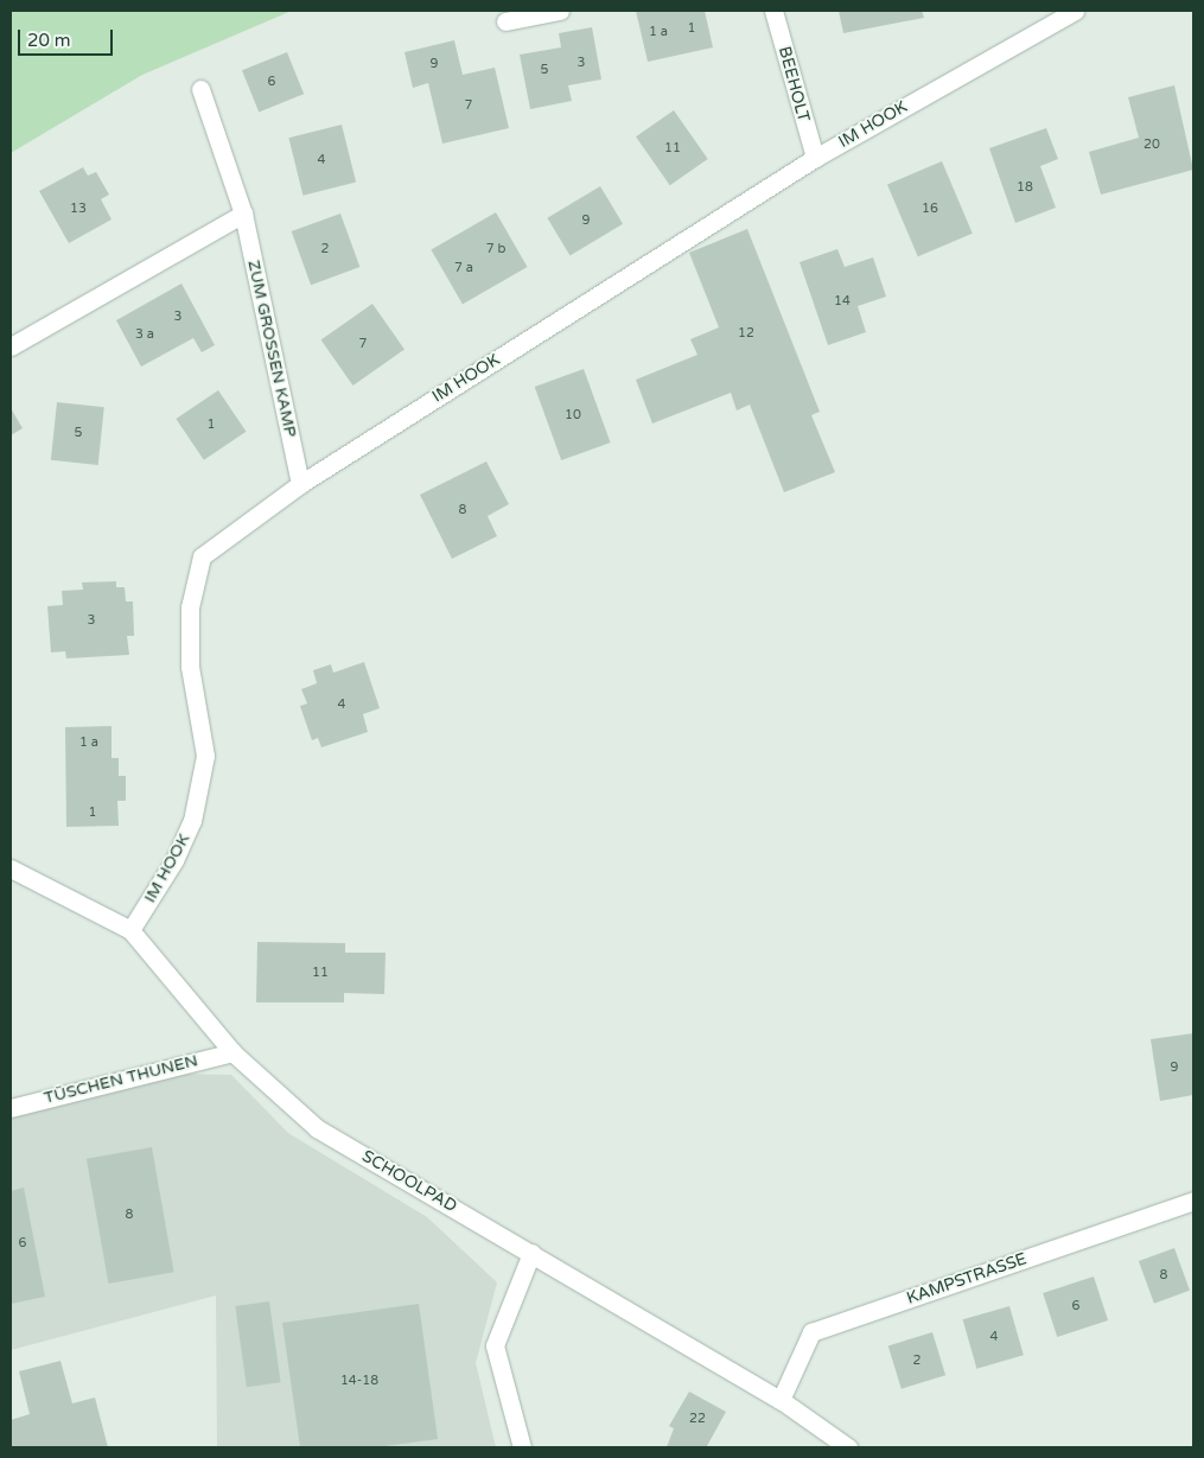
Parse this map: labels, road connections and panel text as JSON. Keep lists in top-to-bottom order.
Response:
{
  "streets": {
    "street": [
      "BEEHOLT",
      "IM HOOK",
      "ZUM GROSSEN KAMP",
      "TÜSCHEN THUNEN",
      "SCHOOLPAD",
      "KAMPSTRASSE"
    ]
  },
  "crossings": [
    ["BEEHOLT", "IM HOOK"],
    ["IM HOOK", "ZUM GROSSEN KAMP"],
    ["IM HOOK", "SCHOOLPAD"],
    ["TÜSCHEN THUNEN", "SCHOOLPAD"],
    ["SCHOOLPAD", "KAMPSTRASSE"]
  ],
  "house_numbers": [
    "1",
    "1 a",
    "3",
    "9",
    "5",
    "6",
    "7",
    "20",
    "11",
    "4",
    "18",
    "13",
    "16",
    "9",
    "2",
    "7 b",
    "7 a",
    "14",
    "3",
    "12",
    "3 a",
    "7",
    "10",
    "1",
    "5",
    "8",
    "3",
    "4",
    "1 a",
    "1",
    "11",
    "9",
    "8",
    "6",
    "8",
    "6",
    "4",
    "2",
    "14-18",
    "22"
  ],
  "scale_bar": "20 m"
}
